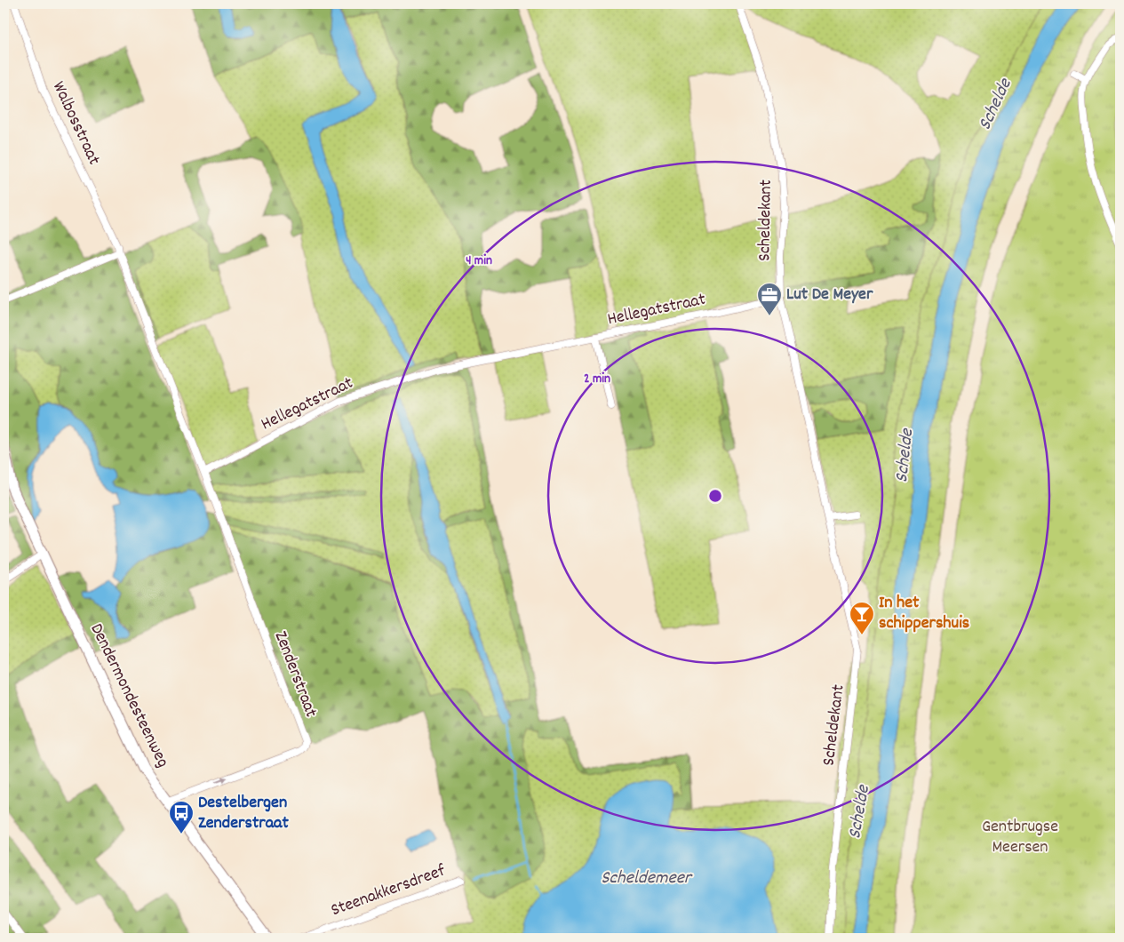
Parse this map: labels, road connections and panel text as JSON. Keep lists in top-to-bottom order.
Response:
{
  "streets": {
    "main road": ["Dendermondesteenweg"],
    "street": [
      "Walbosstraat",
      "Scheldekant",
      "Hellegatstraat",
      "Zenderstraat",
      "Steenakkersdreef"
    ]
  },
  "crossings": [
    ["Scheldekant", "Hellegatstraat"],
    ["Hellegatstraat", "Zenderstraat"],
    ["Zenderstraat", "Dendermondesteenweg"]
  ],
  "water": ["Schelde", "Scheldemeer"],
  "parks": ["Gentbrugse Meersen"],
  "places": {
    "office": ["Lut De Meyer"],
    "bar": ["In het schippershuis"],
    "bus stop": ["Destelbergen Zenderstraat"]
  },
  "rings": ["4 min", "2 min"]
}
